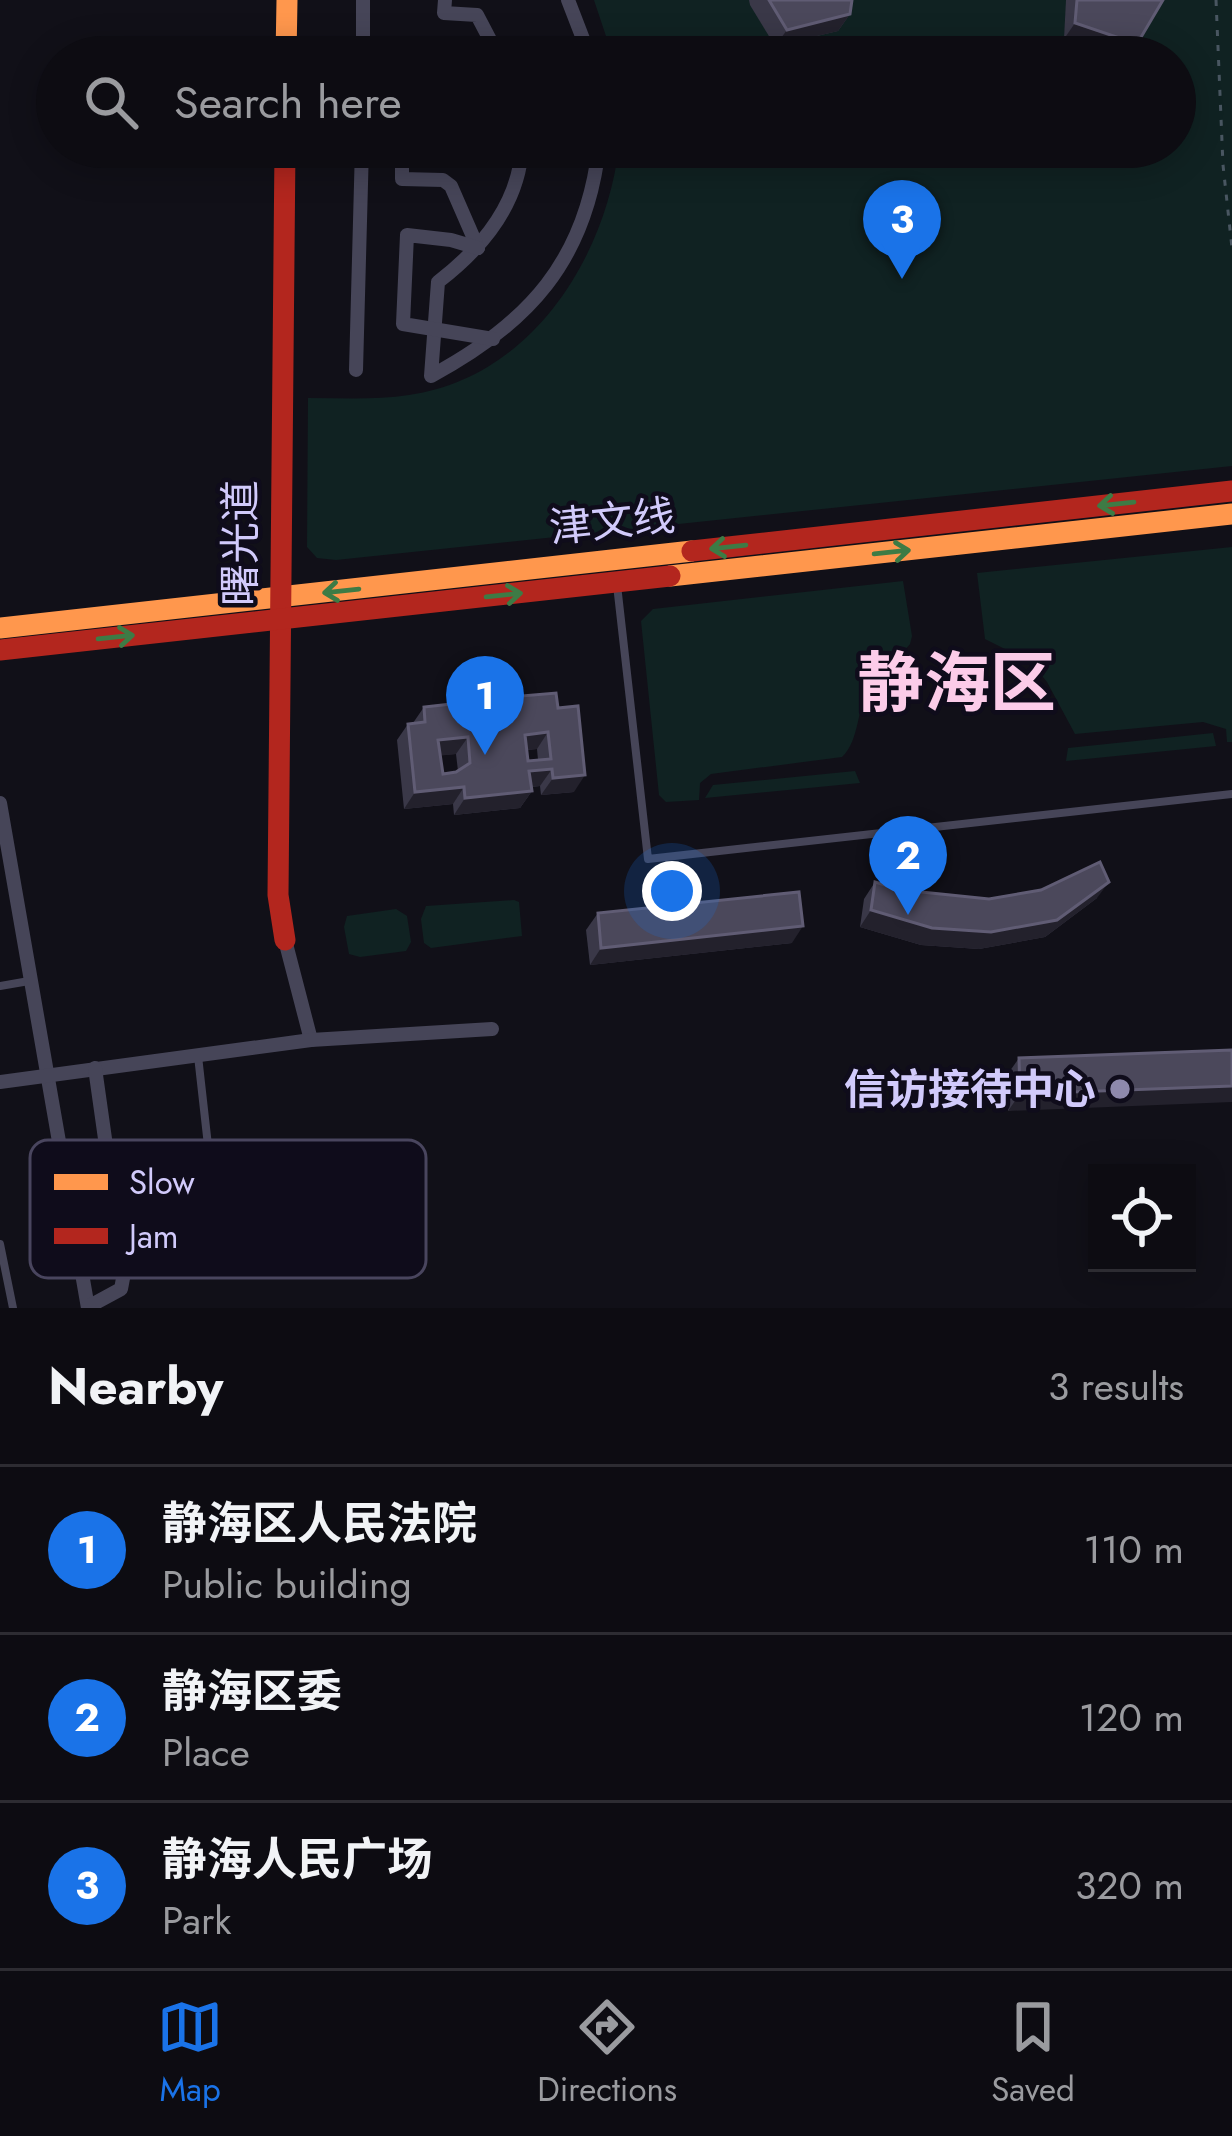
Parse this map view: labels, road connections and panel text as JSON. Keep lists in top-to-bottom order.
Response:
{
  "streets": {
    "main road": ["津文线", "曙光道"]
  },
  "crossings": [
    ["津文线", "曙光道"]
  ],
  "districts": ["静海区"],
  "places": ["信访接待中心"],
  "legend": ["Slow", "Jam"],
  "page": {
    "search": "Search here",
    "pins": ["3", "1", "2"],
    "heading": ["Nearby", "3 results"],
    "list": [
      {
        "mark": "1",
        "name": "静海区人民法院",
        "note": "Public building",
        "value": "110 m"
      },
      {
        "mark": "2",
        "name": "静海区委",
        "note": "Place",
        "value": "120 m"
      },
      {
        "mark": "3",
        "name": "静海人民广场",
        "note": "Park",
        "value": "320 m"
      }
    ],
    "nav": ["Map", "Directions", "Saved"]
  }
}
